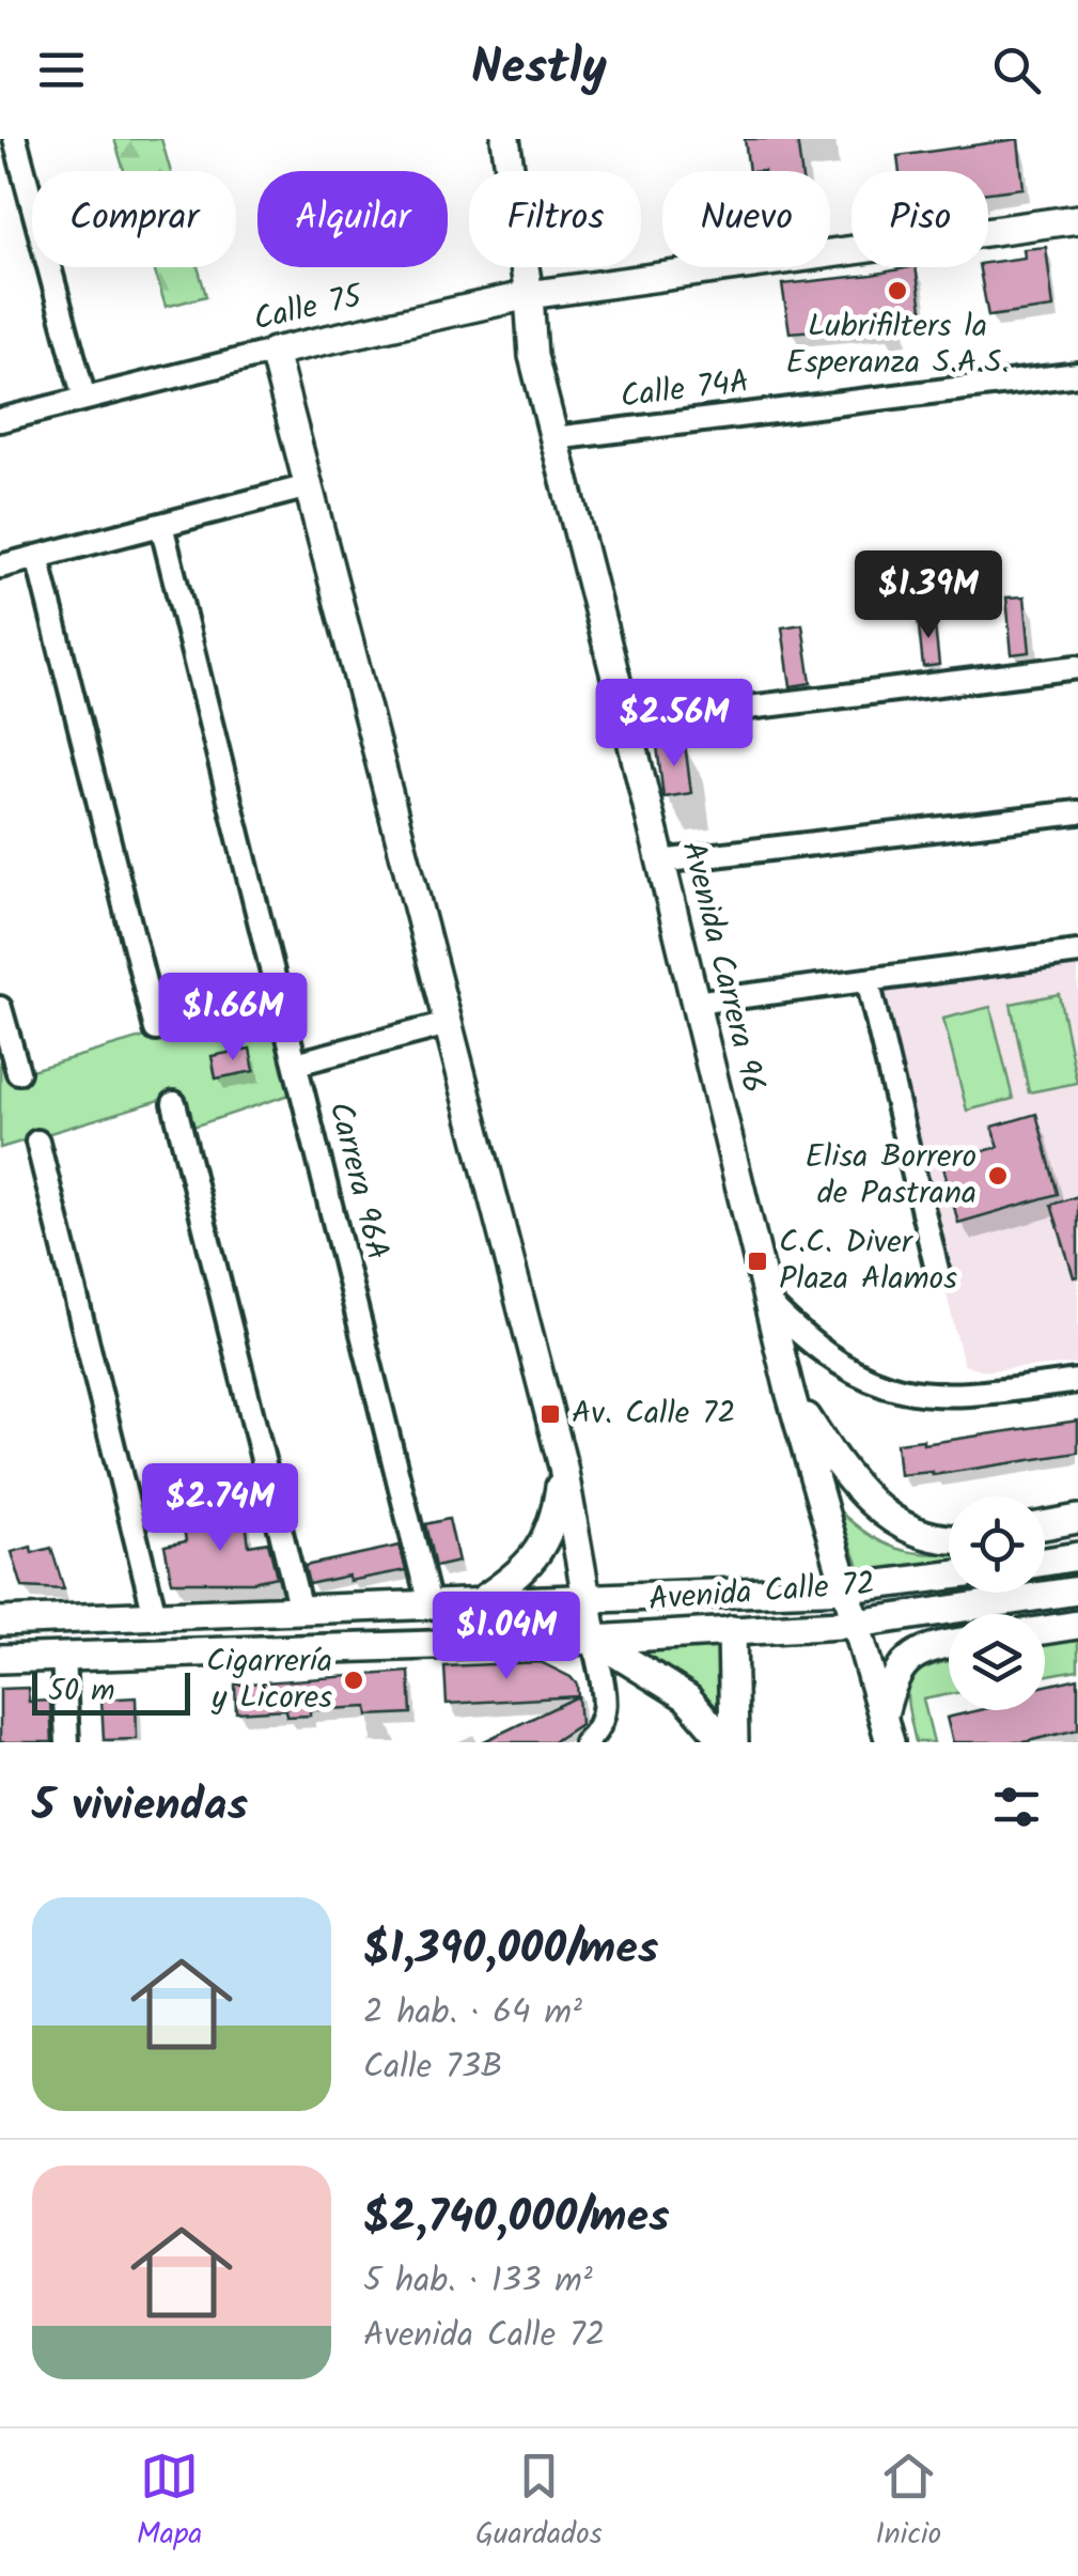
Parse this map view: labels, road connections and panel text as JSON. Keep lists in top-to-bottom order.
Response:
{
  "streets": {
    "main road": ["Calle 75", "Avenida Carrera 96", "Avenida Calle 72"],
    "street": ["Calle 74A", "Carrera 96A"]
  },
  "crossings": [
    ["Calle 75", "Avenida Carrera 96"],
    ["Calle 74A", "Avenida Carrera 96"],
    ["Avenida Carrera 96", "Avenida Calle 72"],
    ["Carrera 96A", "Avenida Calle 72"]
  ],
  "places": {
    "other": ["Lubrifilters la Esperanza S.A.S.", "Elisa Borrero de Pastrana", "Cigarrería y Licores"],
    "transit": ["C.C. Diver Plaza Alamos", "Av. Calle 72"]
  },
  "scale_bar": "50 m",
  "page": {
    "header": "Nestly",
    "chip": [
      "Comprar",
      "Alquilar",
      "Filtros",
      "Nuevo",
      "Piso"
    ],
    "price": [
      "$1.39M",
      "$2.56M",
      "$1.66M",
      "$2.74M",
      "$1.04M"
    ],
    "scale": "50 m",
    "heading": "5 viviendas",
    "list": [
      {
        "name": "$1,390,000/mes",
        "note": "2 hab. · 64 m² · Calle 73B"
      },
      {
        "name": "$2,740,000/mes",
        "note": "5 hab. · 133 m² · Avenida Calle 72"
      }
    ],
    "tabs": ["Mapa", "Guardados", "Inicio"]
  }
}
